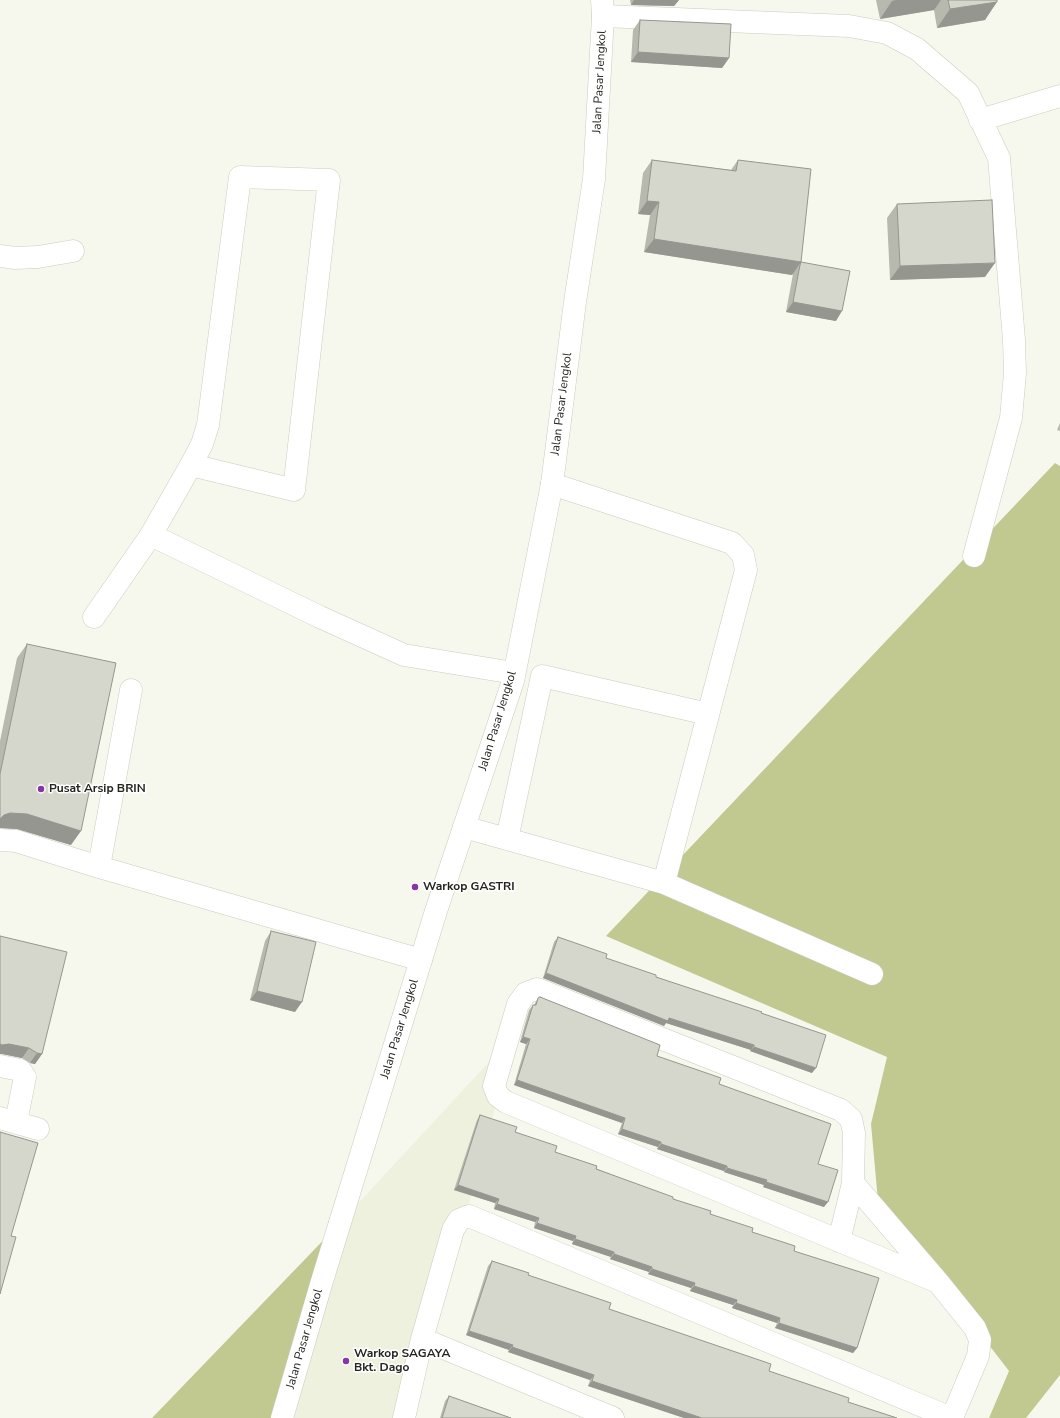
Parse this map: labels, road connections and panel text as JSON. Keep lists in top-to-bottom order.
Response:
{
  "streets": {
    "street": ["Jalan Pasar Jengkol"]
  },
  "places": ["Pusat Arsip BRIN", "Warkop GASTRI", "Warkop SAGAYA Bkt. Dago"]
}
